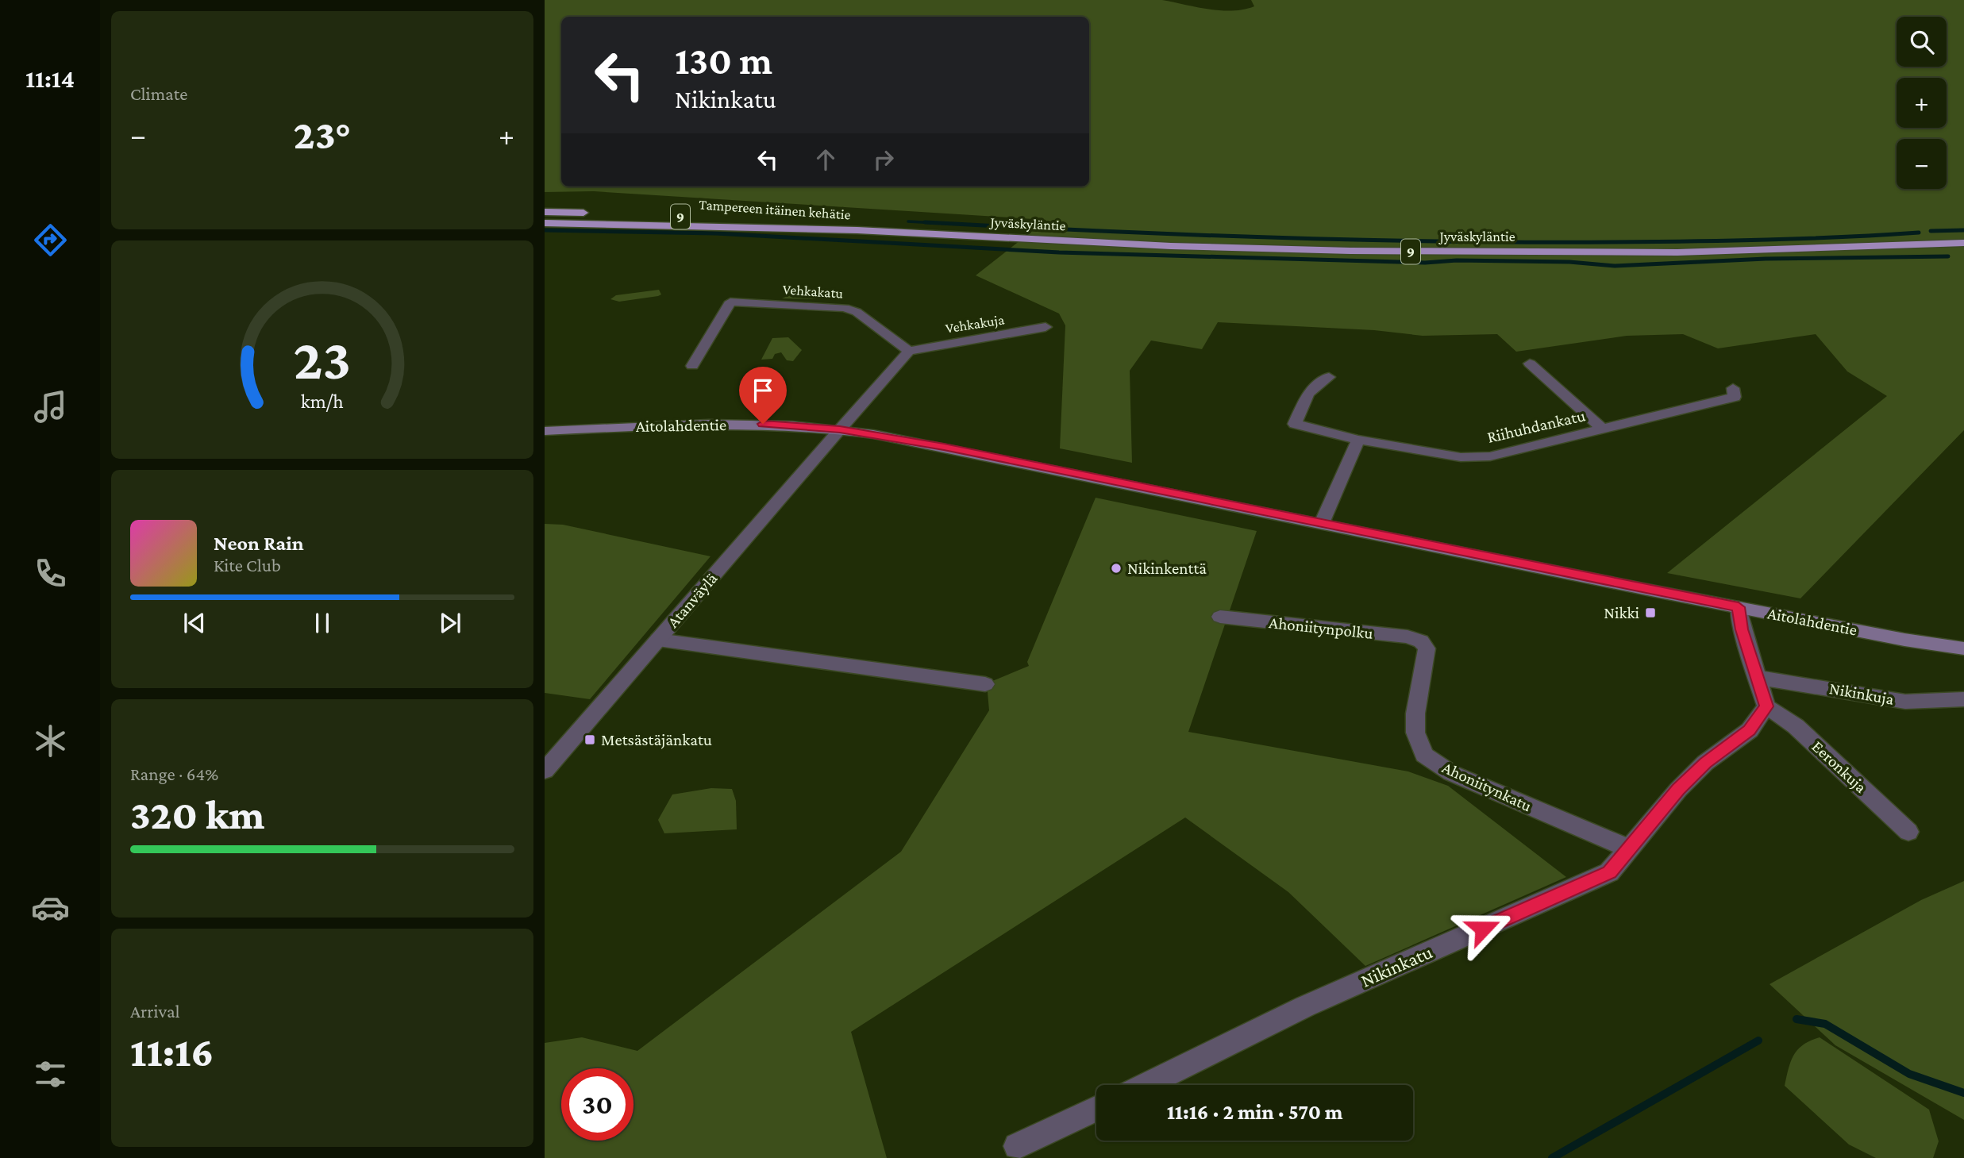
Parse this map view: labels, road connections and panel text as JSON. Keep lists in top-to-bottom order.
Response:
{
  "streets": {
    "highway": ["Tampereen itäinen kehätie", "9", "Jyväskyläntie"],
    "main road": ["Aitolahdentie"],
    "street": [
      "Vehkakatu",
      "Vehkakuja",
      "Riihuhdankatu",
      "Atanväylä",
      "Ahoniitynpolku",
      "Nikinkuja",
      "Eeronkuja",
      "Ahoniitynkatu",
      "Nikinkatu"
    ]
  },
  "crossings": [
    ["Tampereen itäinen kehätie", "Jyväskyläntie"],
    ["Vehkakatu", "Vehkakuja"],
    ["Aitolahdentie", "Atanväylä"],
    ["Ahoniitynpolku", "Ahoniitynkatu"],
    ["Eeronkuja", "Nikinkatu"],
    ["Ahoniitynkatu", "Nikinkatu"]
  ],
  "places": {
    "other": ["Nikinkenttä"],
    "transit": ["Nikki", "Metsästäjänkatu"]
  },
  "page": {
    "tabs": "11:14",
    "tile": [
      "Climate",
      ["Range · 64%", "320 km"],
      ["Arrival", "11:16"]
    ],
    "map_buttons": ["+", "−"],
    "turn": ["130 m", "Nikinkatu"],
    "heat": ["−", "23°", "+"],
    "song": ["Neon Rain", "Kite Club"],
    "limit": "30",
    "trip": "11:16 · 2 min · 570 m",
    "gauge": ["23", "km/h"]
  }
}
